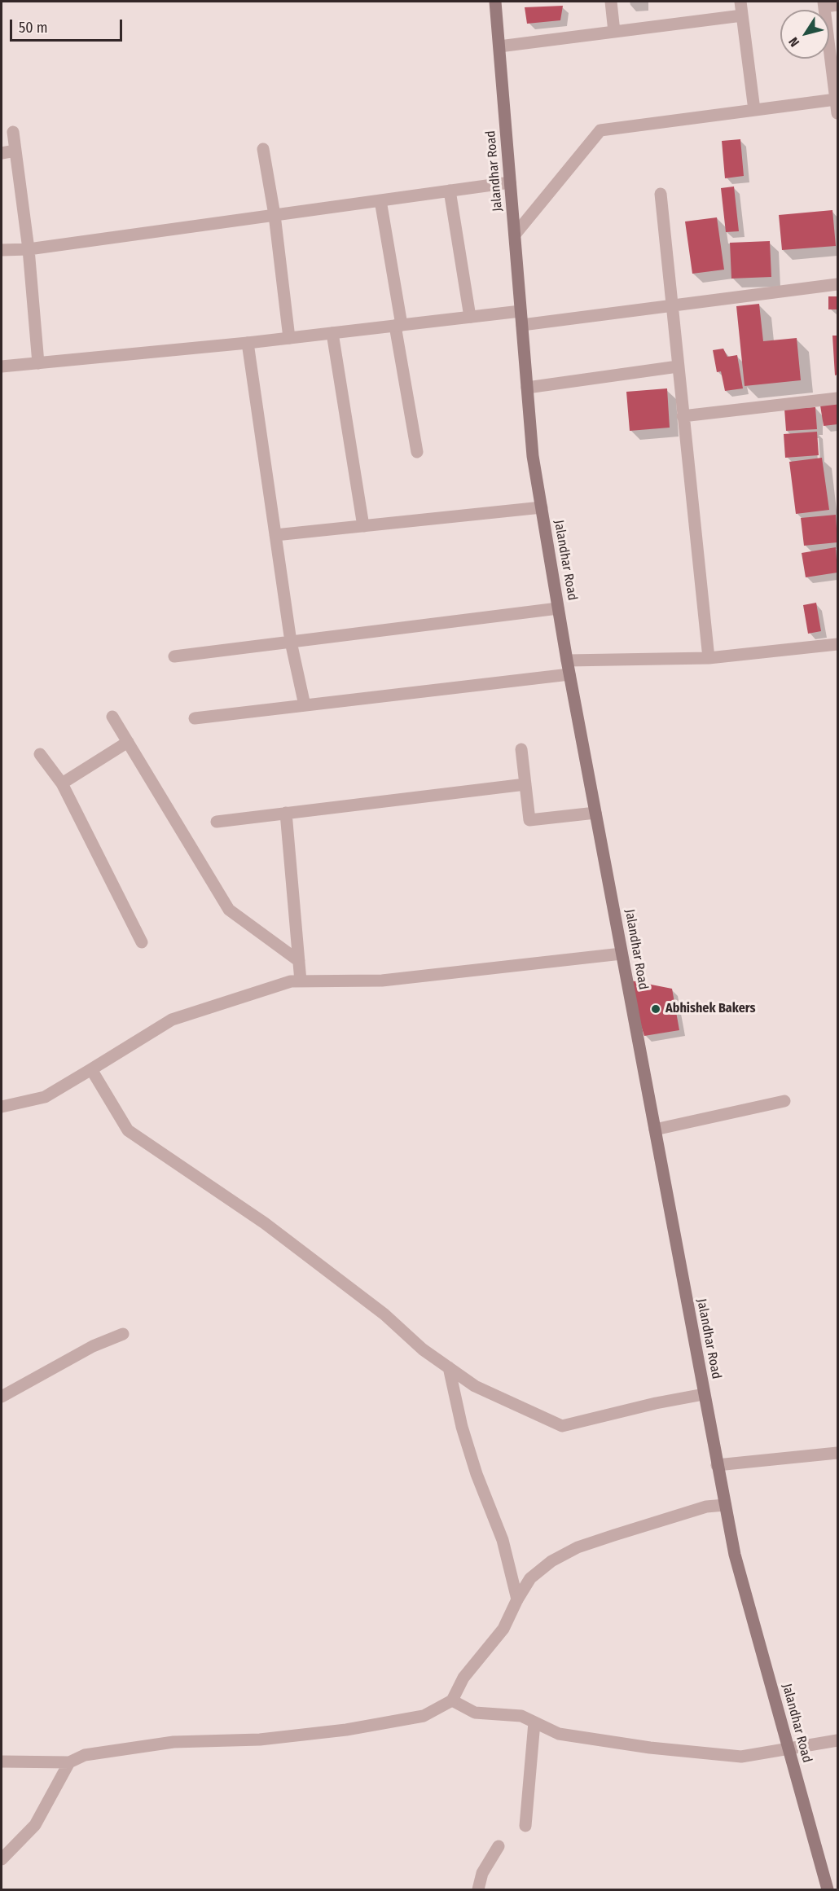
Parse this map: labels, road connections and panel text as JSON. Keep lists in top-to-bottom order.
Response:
{
  "streets": {
    "main road": ["Jalandhar Road"]
  },
  "places": ["Abhishek Bakers"],
  "scale_bar": "50 m",
  "north": "bottom left"
}
